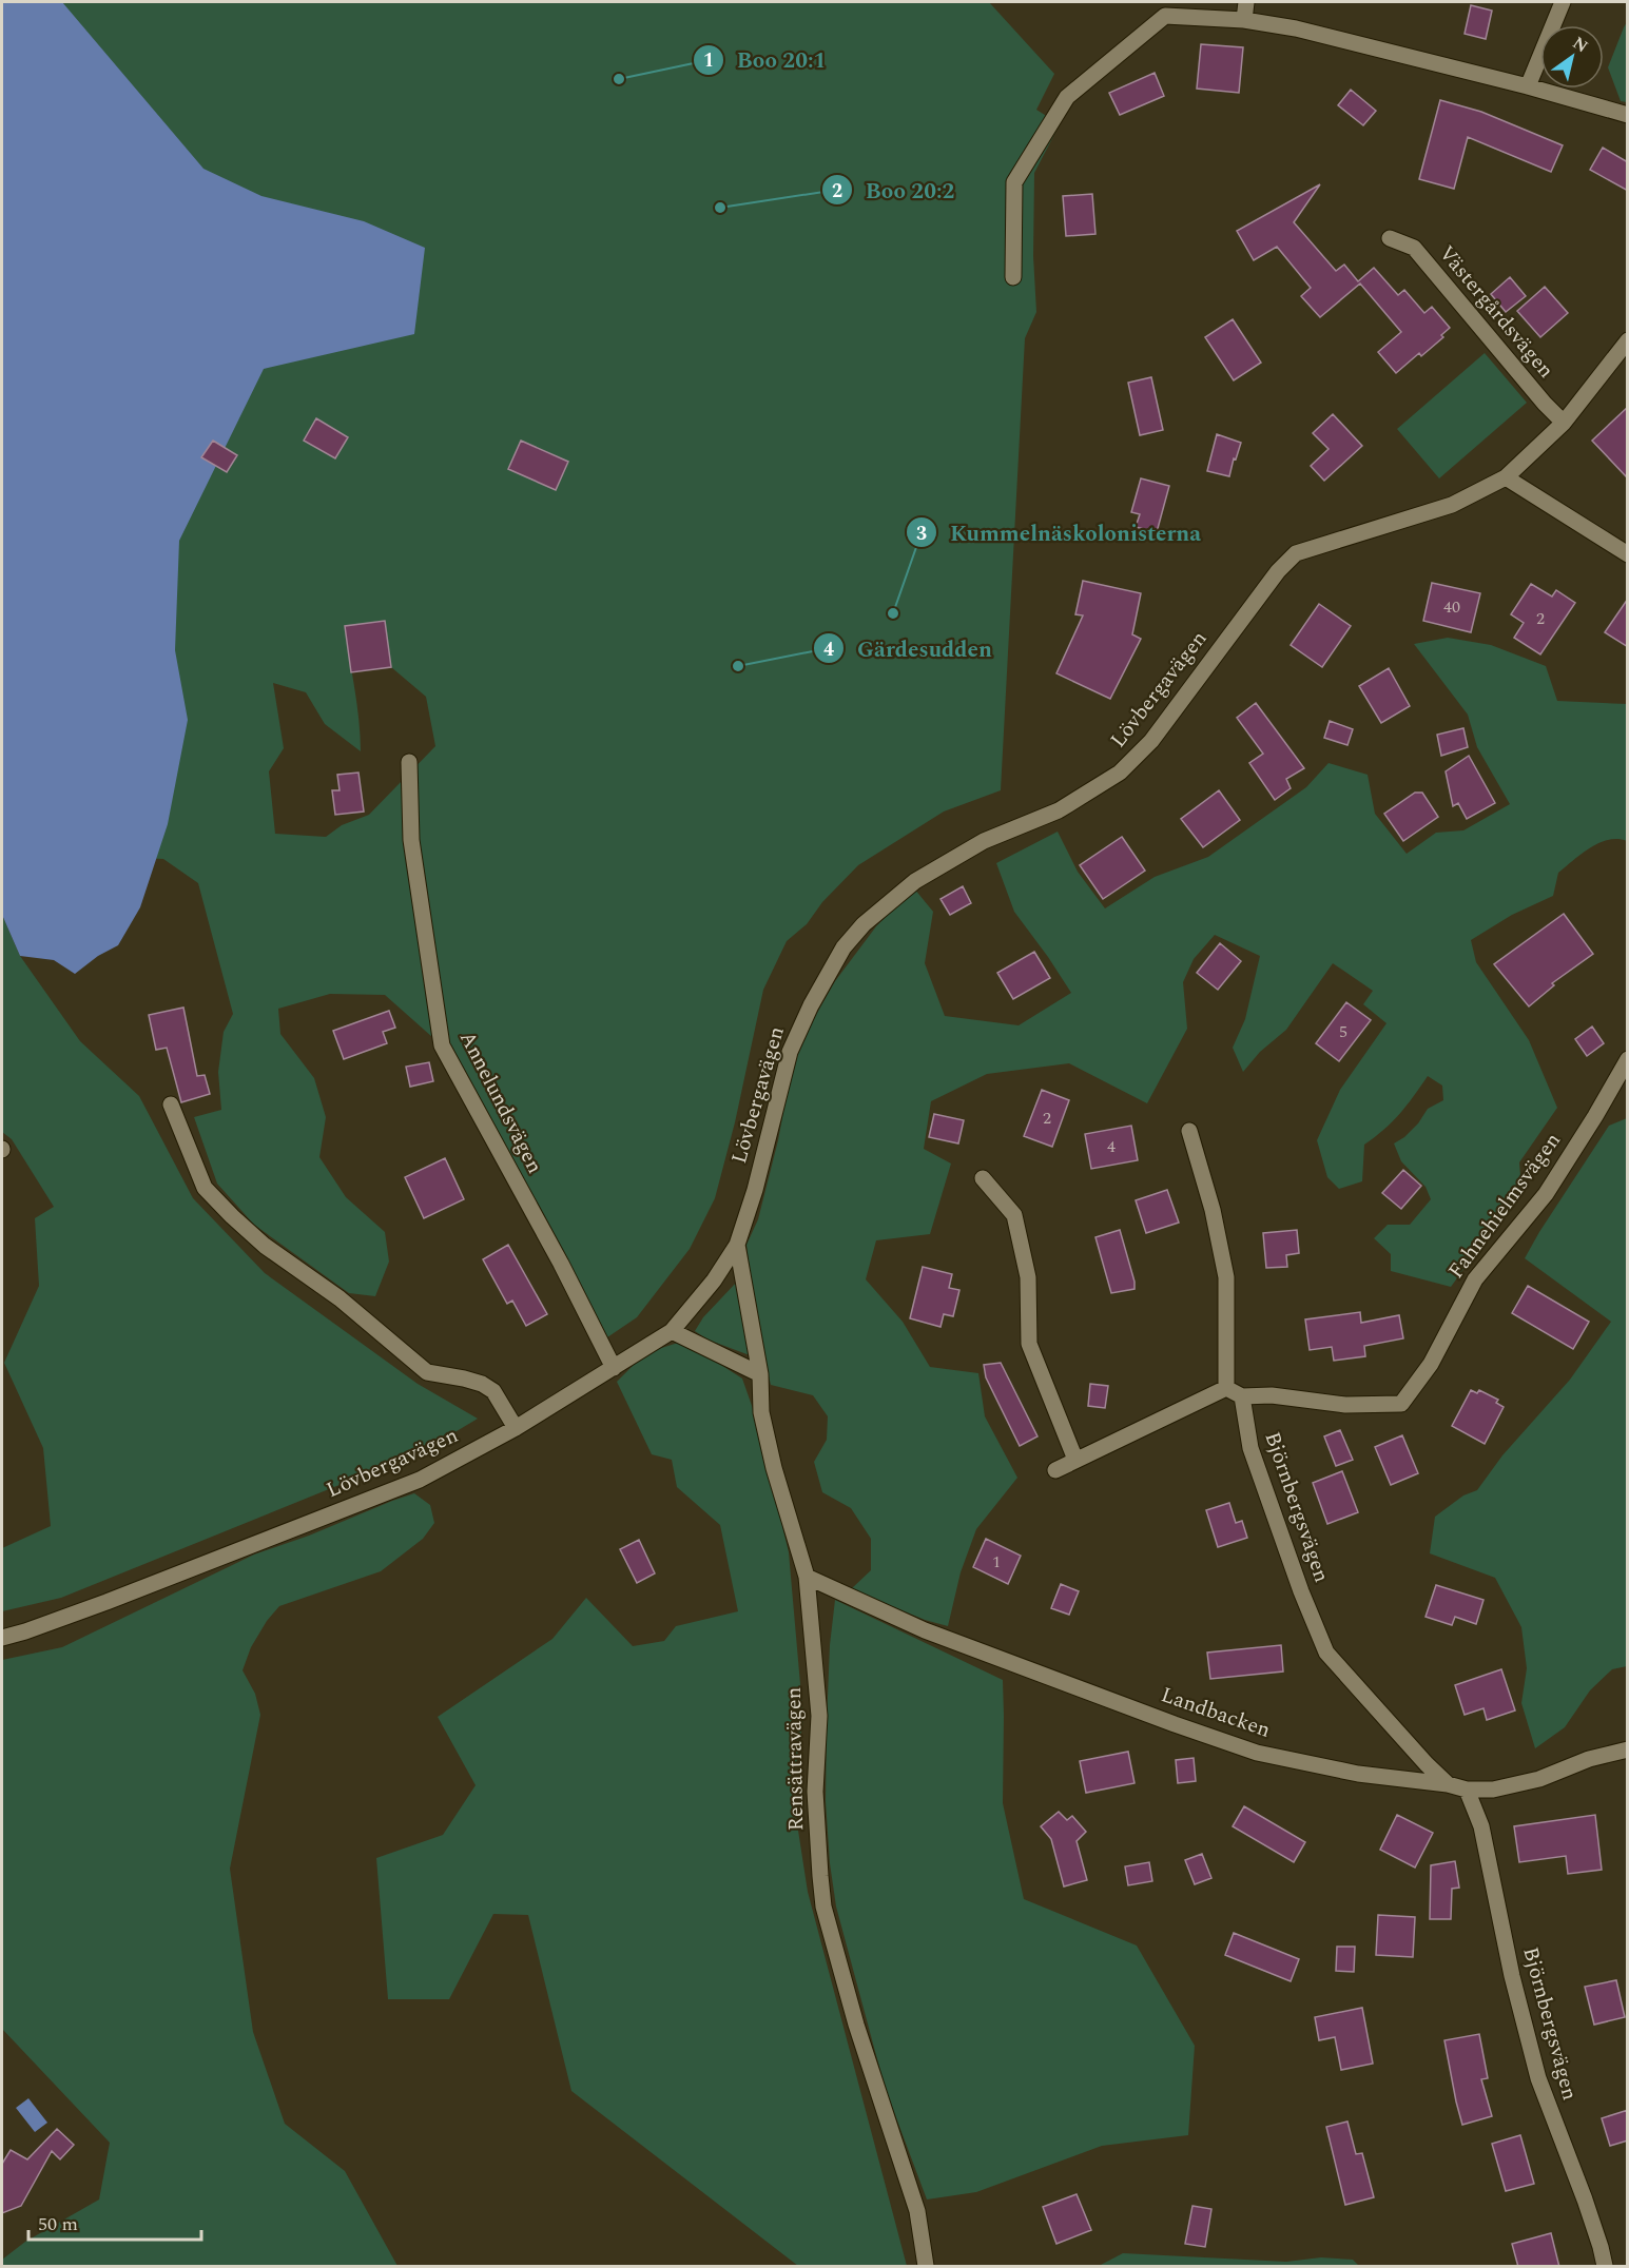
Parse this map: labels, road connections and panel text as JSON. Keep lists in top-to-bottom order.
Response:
{
  "streets": {
    "street": [
      "Västergårdsvägen",
      "Lövbergavägen",
      "Annelundsvägen",
      "Fahnehielmsvägen",
      "Björnbergsvägen",
      "Landbacken",
      "Rensättravägen"
    ]
  },
  "crossings": [
    ["Västergårdsvägen", "Lövbergavägen"],
    ["Lövbergavägen", "Annelundsvägen"],
    ["Lövbergavägen", "Rensättravägen"],
    ["Fahnehielmsvägen", "Björnbergsvägen"],
    ["Björnbergsvägen", "Landbacken"],
    ["Landbacken", "Rensättravägen"]
  ],
  "places": [
    "Boo 20:1",
    "Boo 20:2",
    "Kummelnäskolonisterna",
    "Gärdesudden"
  ],
  "house_numbers": [
    "40",
    "2",
    "5",
    "2",
    "4",
    "1"
  ],
  "scale_bar": "50 m",
  "north": "top right"
}
